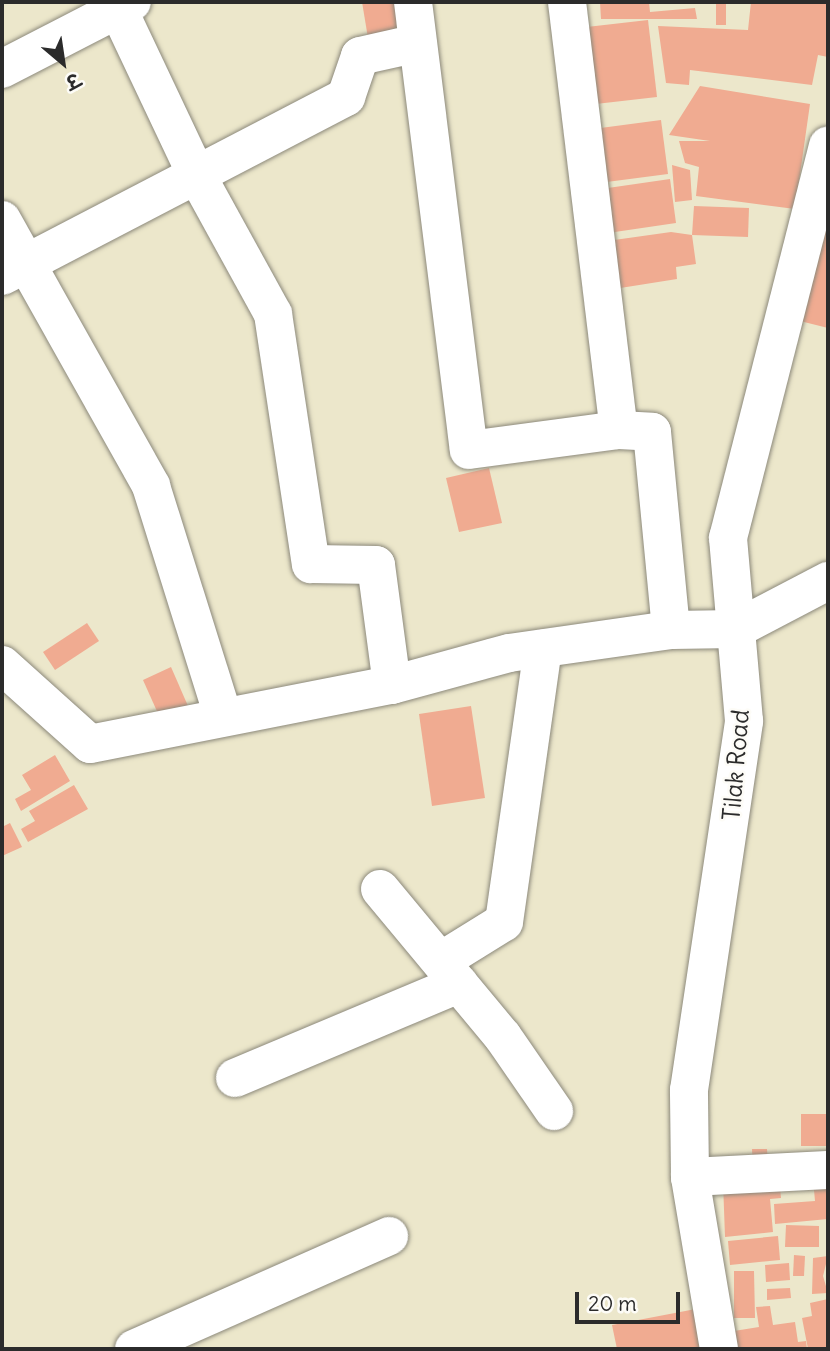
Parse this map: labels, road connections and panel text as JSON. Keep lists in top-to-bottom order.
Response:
{
  "streets": {
    "street": ["Tilak Road"]
  },
  "scale_bar": "20 m",
  "north": "bottom right"
}
